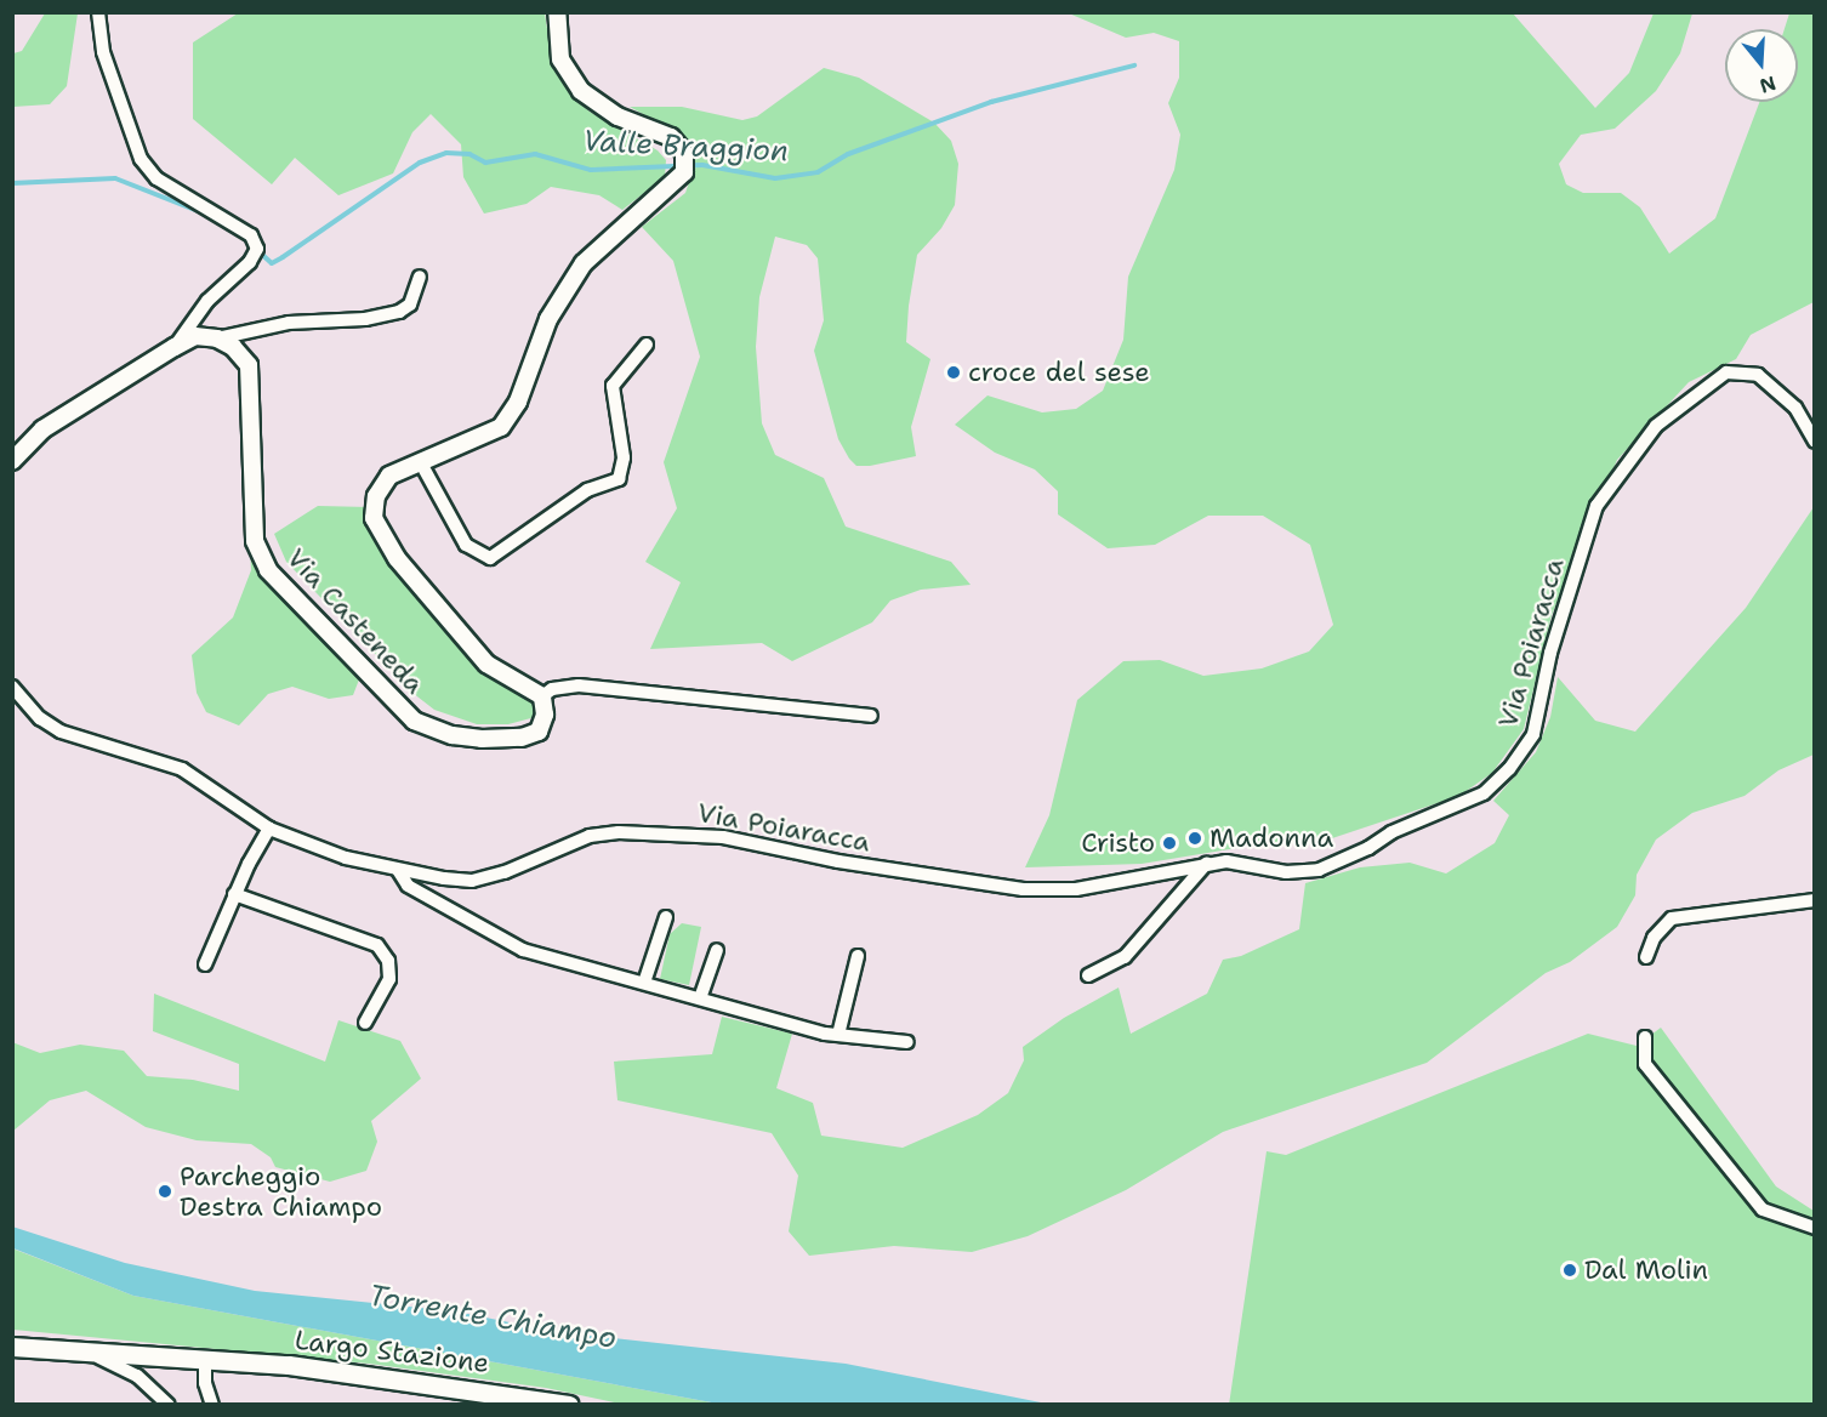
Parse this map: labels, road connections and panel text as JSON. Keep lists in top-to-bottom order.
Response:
{
  "streets": {
    "main road": ["Largo Stazione"],
    "street": ["Via Casteneda", "Via Poiaracca"]
  },
  "water": ["Valle Braggion", "Torrente Chiampo"],
  "places": [
    "croce del sese",
    "Madonna",
    "Cristo",
    "Parcheggio Destra Chiampo",
    "Dal Molin"
  ],
  "north": "bottom"
}
